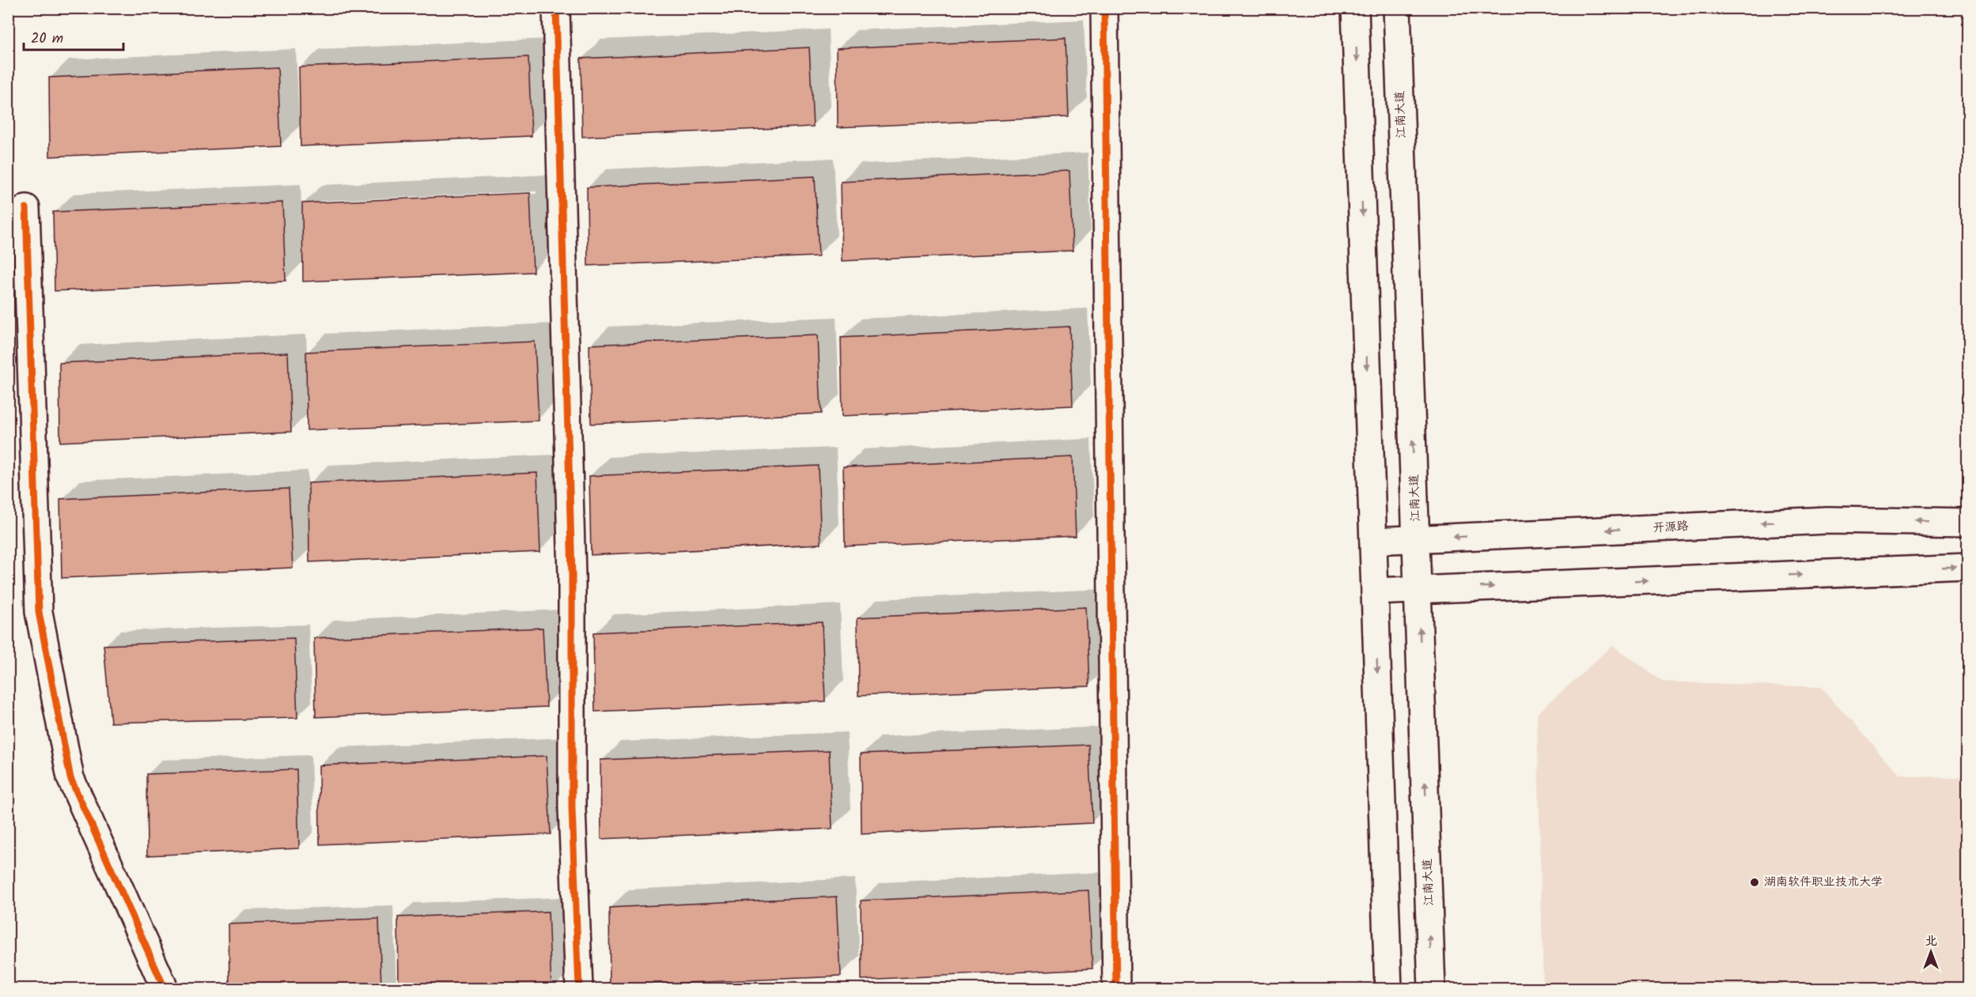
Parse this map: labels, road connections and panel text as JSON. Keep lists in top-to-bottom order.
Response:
{
  "streets": {
    "main road": ["江南大道", "开源路"]
  },
  "crossings": [
    ["江南大道", "开源路"]
  ],
  "places": ["湖南软件职业技术大学"],
  "scale_bar": "20 m",
  "north": "top"
}
